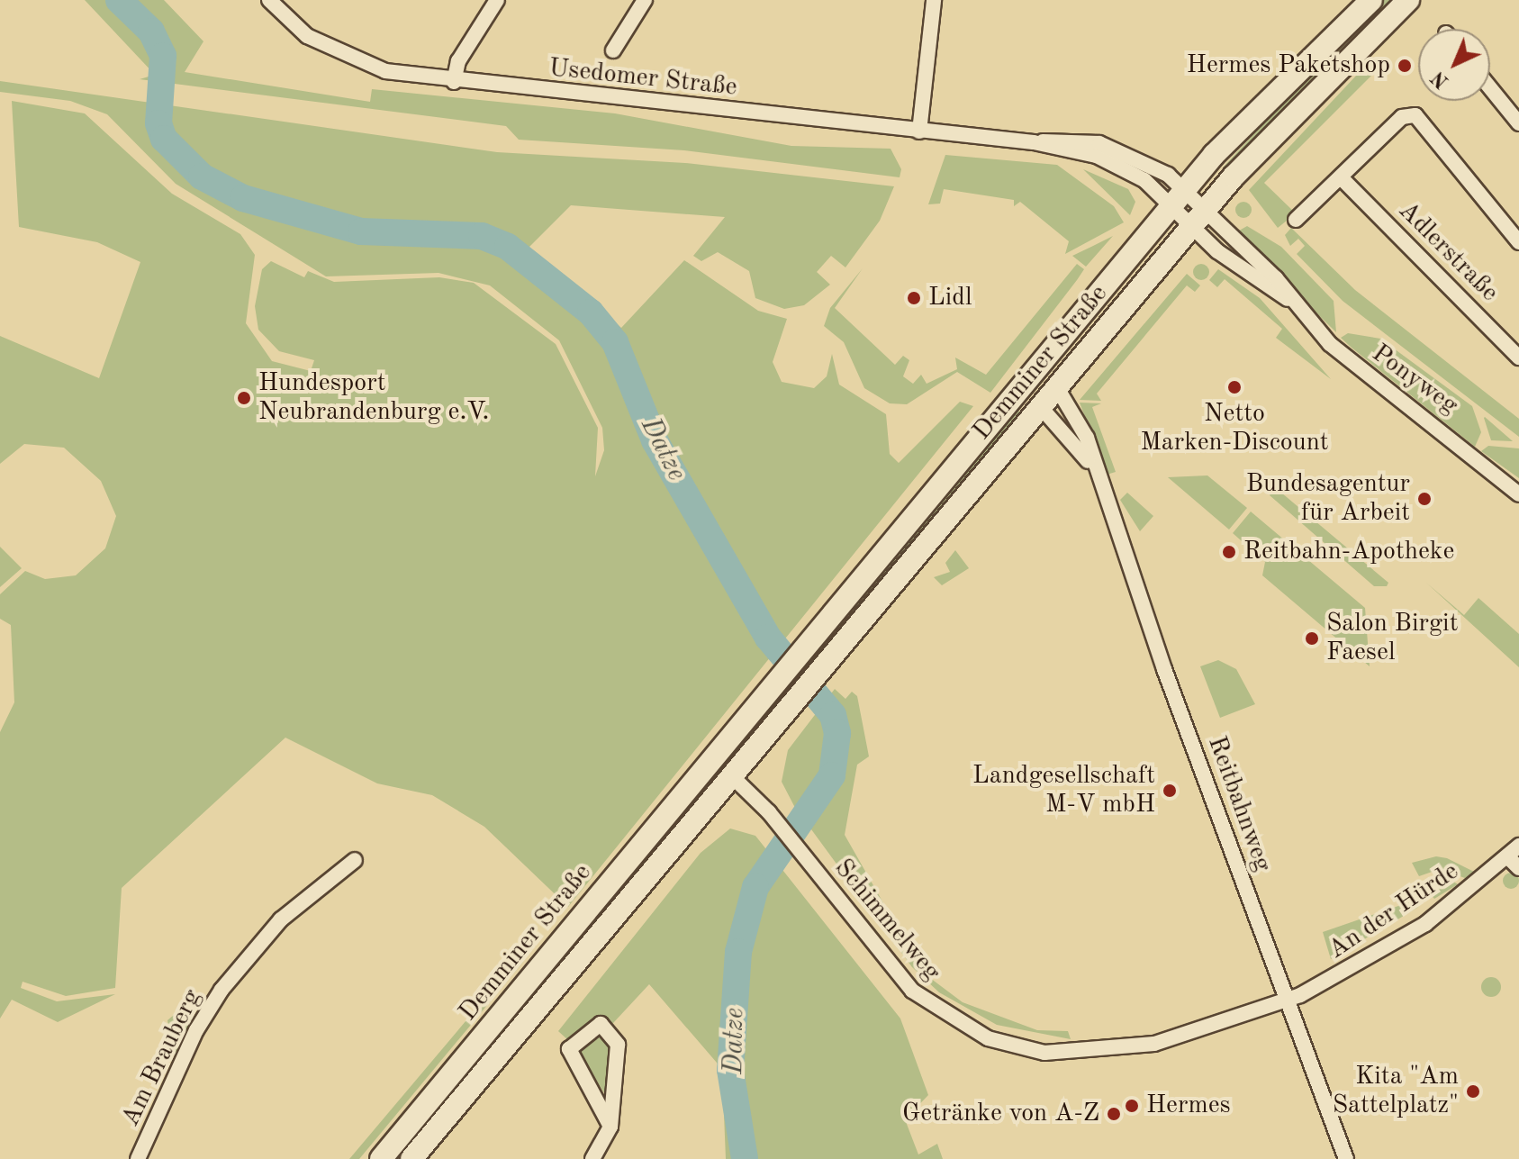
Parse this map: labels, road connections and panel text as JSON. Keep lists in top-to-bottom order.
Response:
{
  "streets": {
    "main road": ["Demminer Straße"],
    "street": [
      "Usedomer Straße",
      "Adlerstraße",
      "Ponyweg",
      "Reitbahnweg",
      "An der Hürde",
      "Schimmelweg",
      "Am Brauberg"
    ]
  },
  "crossings": [
    ["Usedomer Straße", "Demminer Straße"],
    ["Usedomer Straße", "Ponyweg"],
    ["Demminer Straße", "Ponyweg"],
    ["Demminer Straße", "Reitbahnweg"],
    ["Demminer Straße", "Schimmelweg"],
    ["Reitbahnweg", "An der Hürde"],
    ["Reitbahnweg", "Schimmelweg"],
    ["An der Hürde", "Schimmelweg"]
  ],
  "water": ["Datze"],
  "places": [
    "Hermes Paketshop",
    "Lidl",
    "Netto Marken-Discount",
    "Hundesport Neubrandenburg e.V.",
    "Bundesagentur für Arbeit",
    "Reitbahn-Apotheke",
    "Salon Birgit Faesel",
    "Landgesellschaft M-V mbH",
    "Kita \"Am Sattelplatz\"",
    "Hermes",
    "Getränke von A-Z"
  ],
  "north": "bottom left"
}
